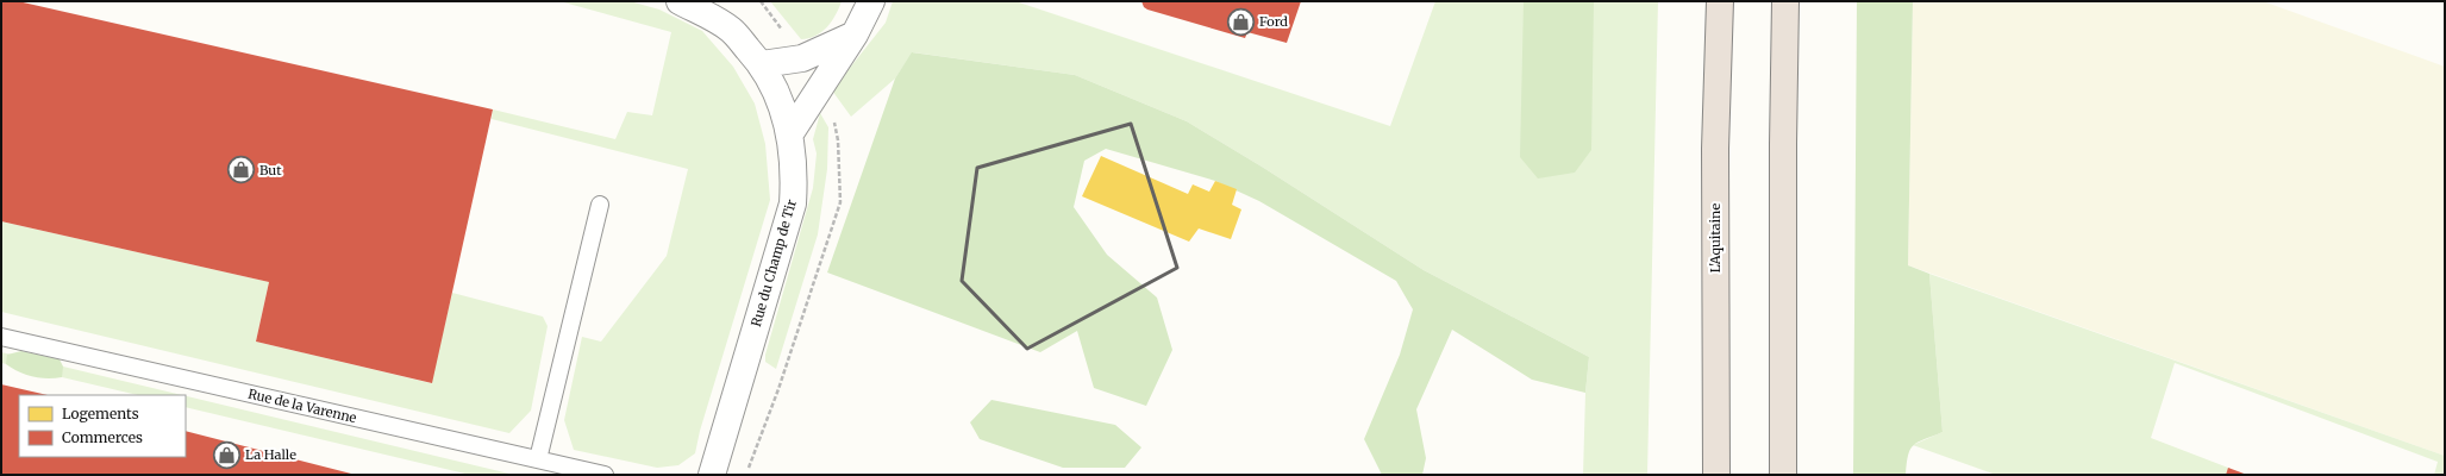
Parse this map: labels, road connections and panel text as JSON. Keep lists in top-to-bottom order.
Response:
{
  "streets": {
    "highway": ["L'Aquitaine"],
    "street": ["Rue du Champ de Tir"],
    "lane": ["Rue de la Varenne"]
  },
  "places": {
    "shop": ["Ford", "But", "La Halle"]
  },
  "legend": ["Logements", "Commerces"]
}
